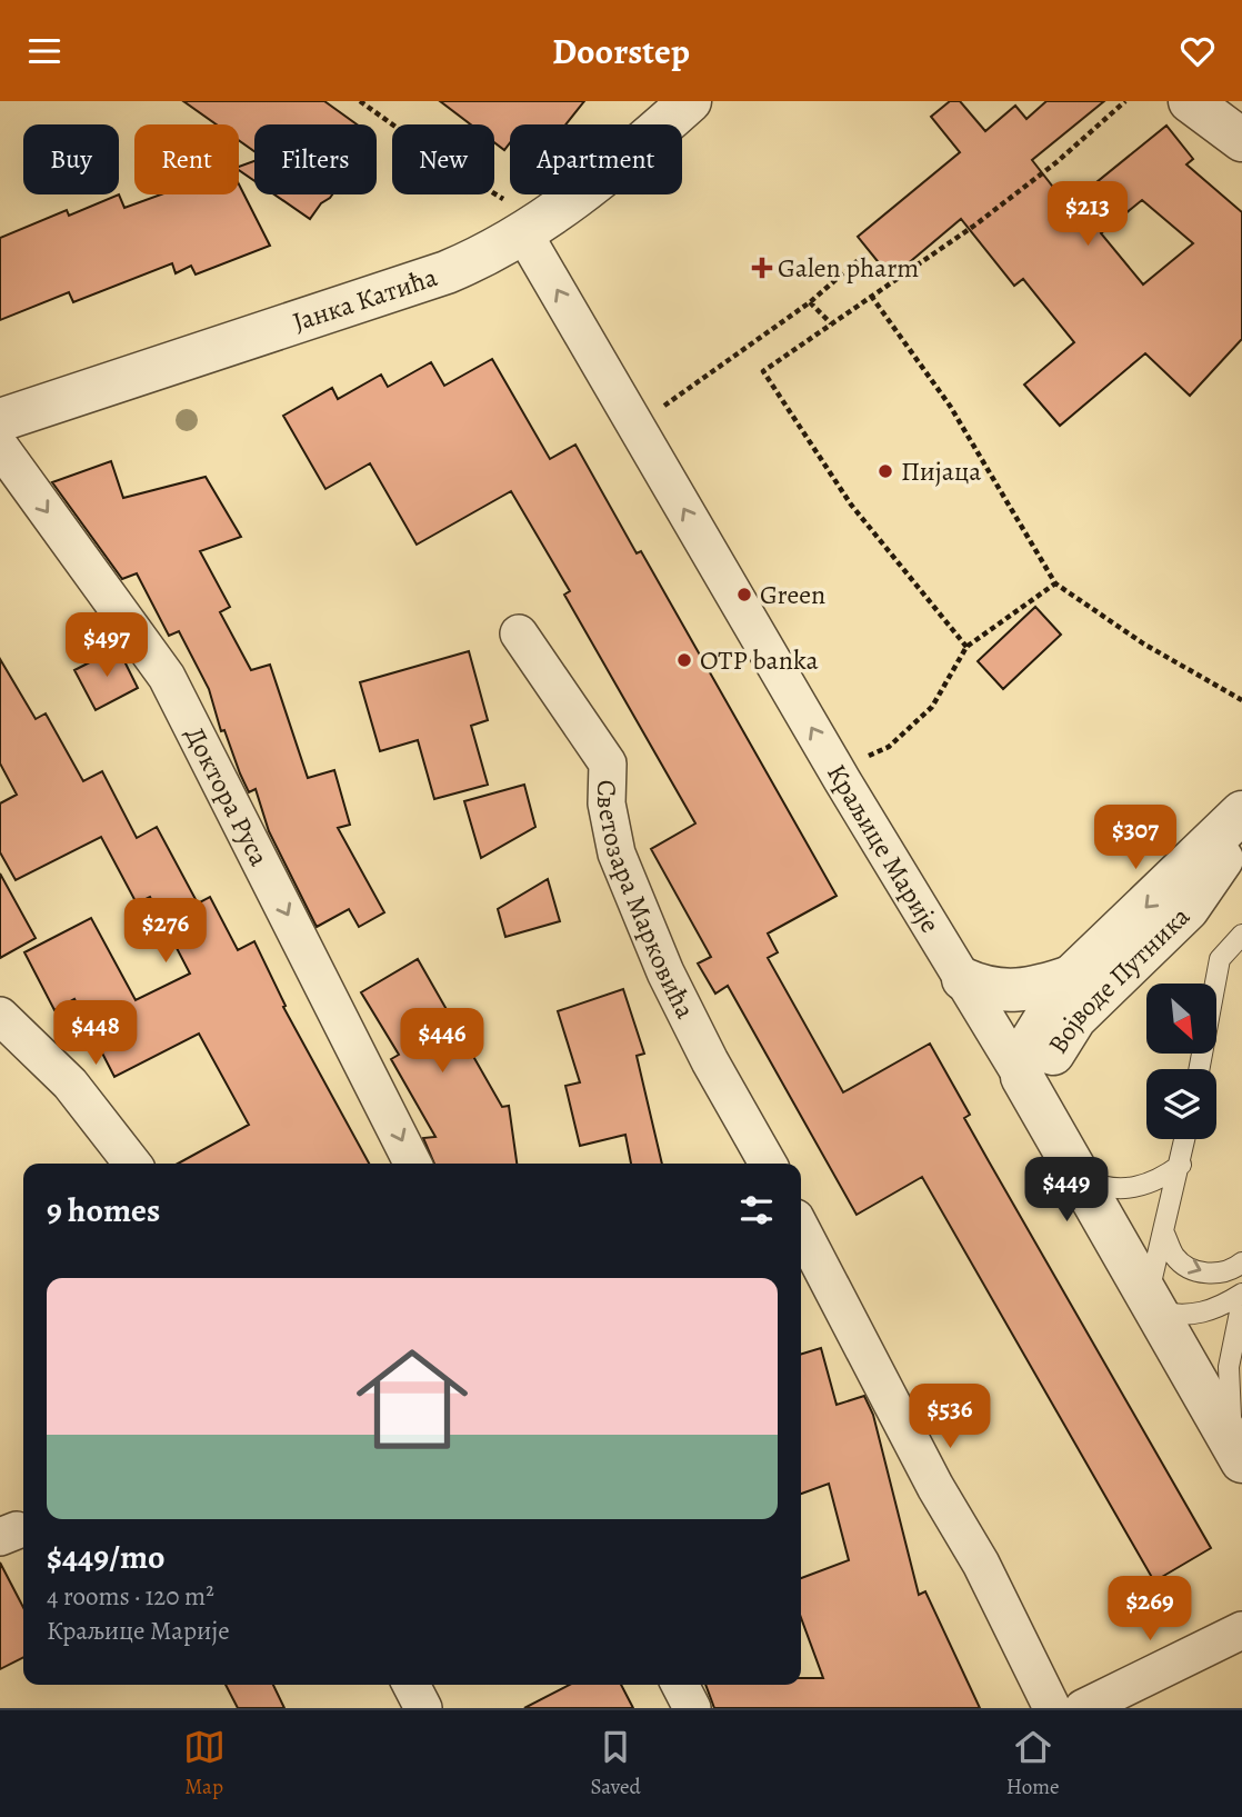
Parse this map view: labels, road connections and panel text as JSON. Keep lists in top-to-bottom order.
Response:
{
  "streets": {
    "street": [
      "Јанка Катића",
      "Доктора Руса",
      "Краљице Марије",
      "Светозара Марковића",
      "Војводе Путника"
    ]
  },
  "crossings": [
    ["Јанка Катића", "Краљице Марије"],
    ["Краљице Марије", "Војводе Путника"]
  ],
  "one_way": ["Доктора Руса", "Краљице Марије"],
  "places": {
    "health": ["Galen pharm"],
    "other": ["Пијаца", "Green", "OTP banka"]
  },
  "north": "bottom right",
  "page": {
    "header": "Doorstep",
    "chip": [
      "Buy",
      "Rent",
      "Filters",
      "New",
      "Apartment"
    ],
    "price": [
      "$213",
      "$497",
      "$307",
      "$276",
      "$448",
      "$446",
      "$449",
      "$536",
      "$269"
    ],
    "heading": "9 homes",
    "list": [
      {
        "name": "$449/mo",
        "note": "4 rooms · 120 m² · Краљице Марије"
      }
    ],
    "tabs": ["Map", "Saved", "Home"]
  }
}
